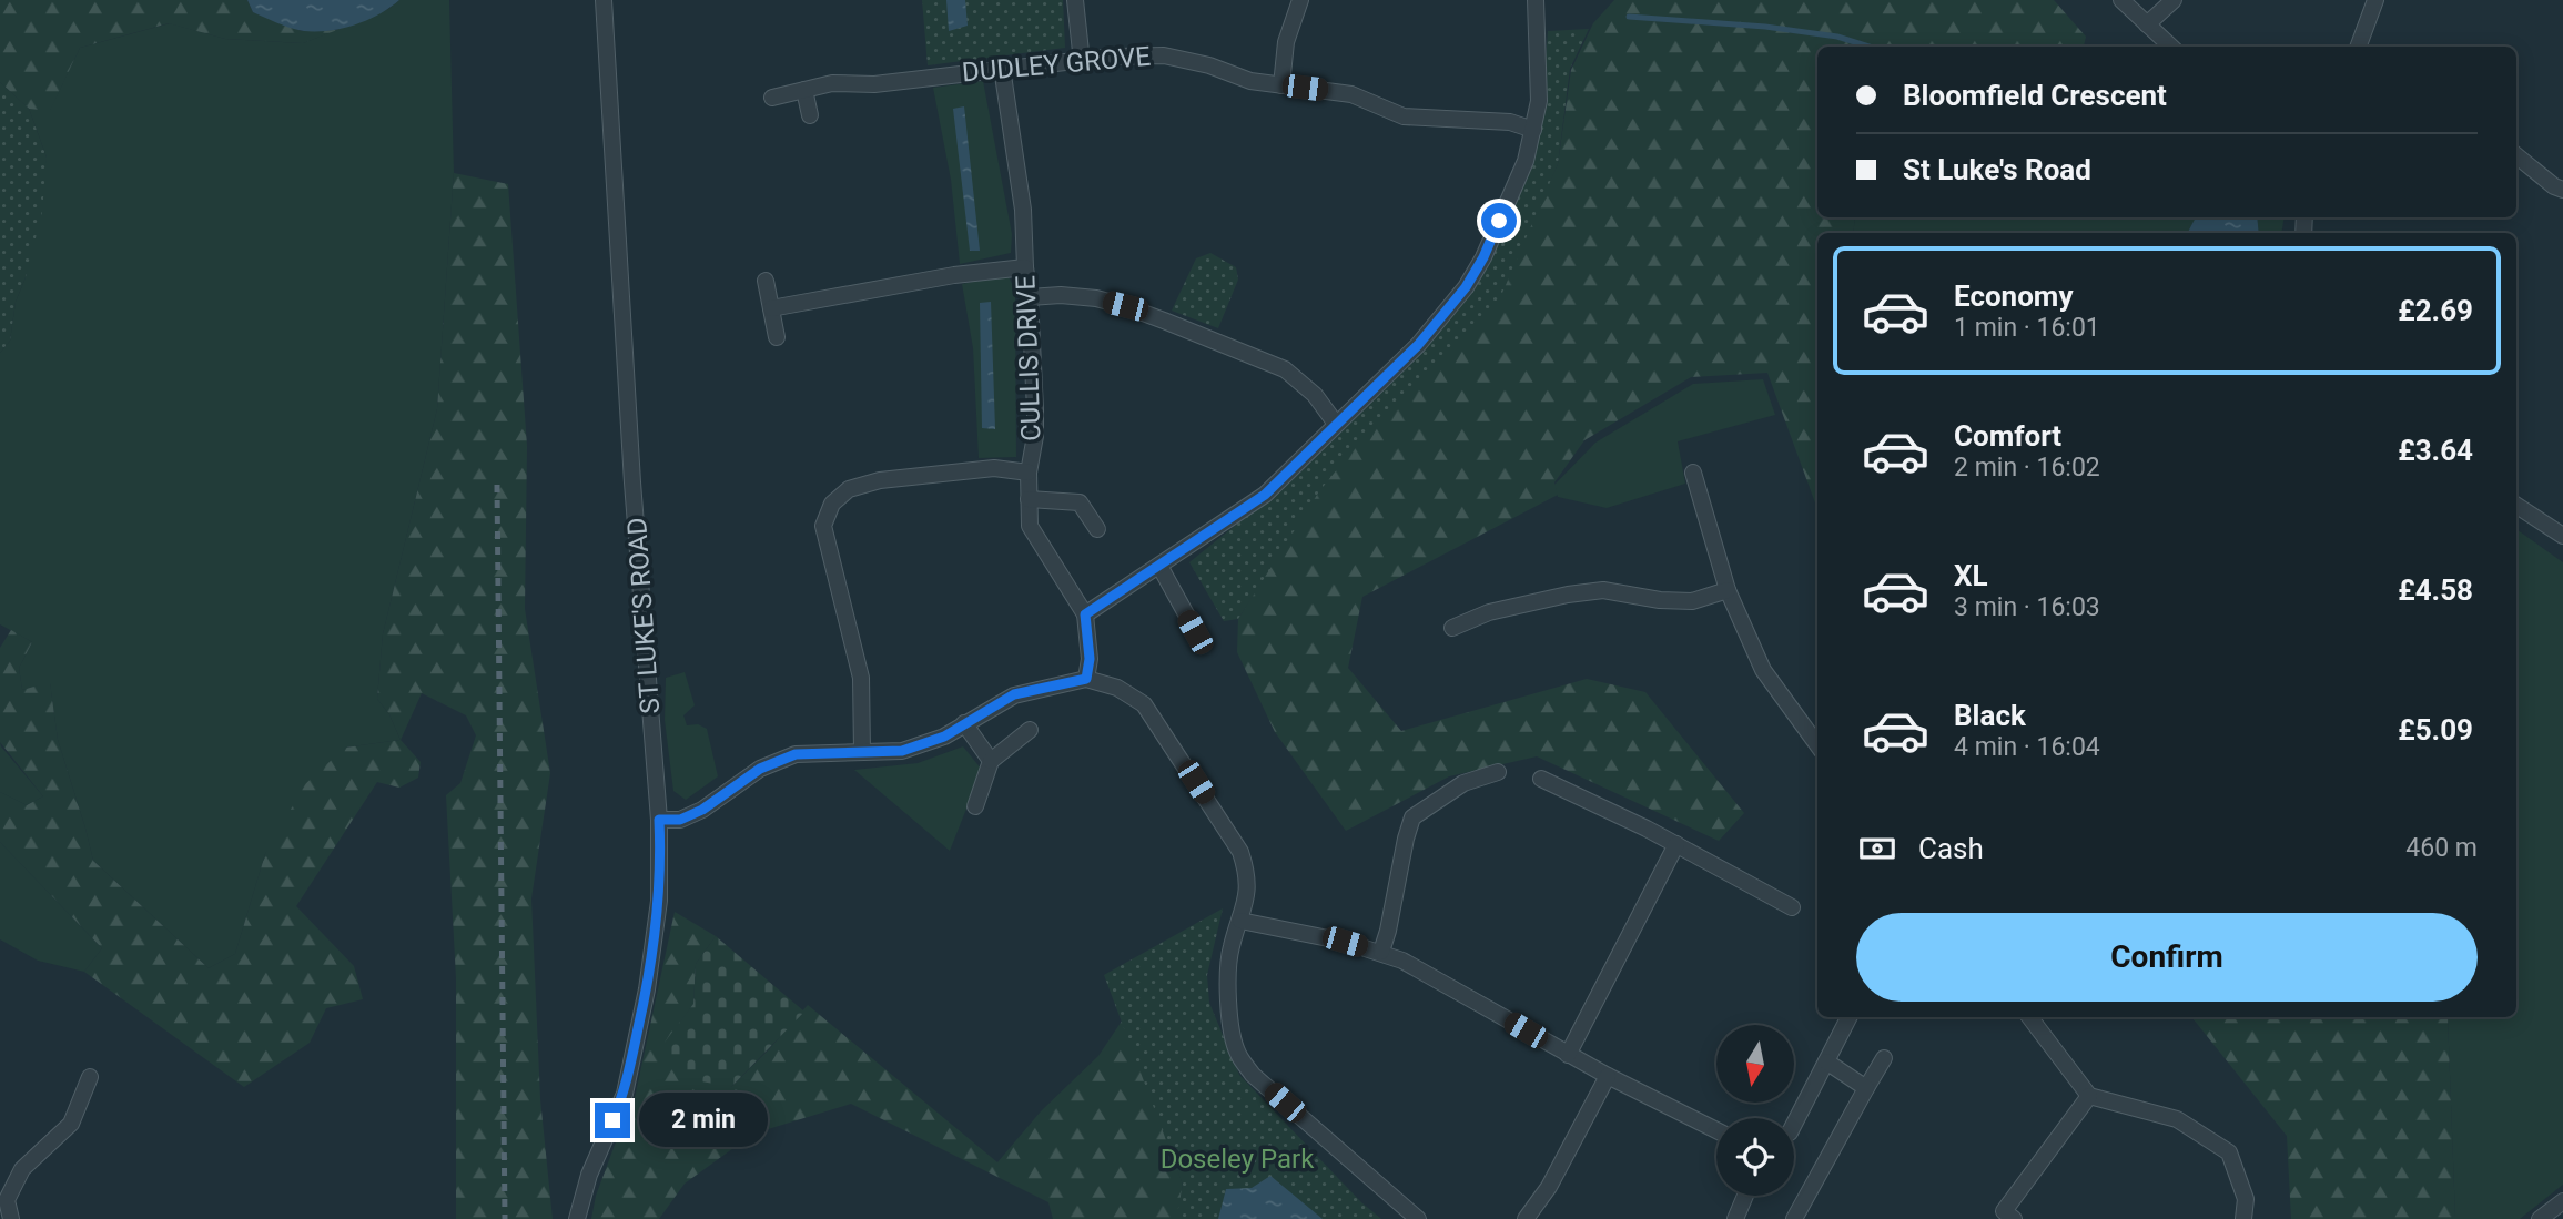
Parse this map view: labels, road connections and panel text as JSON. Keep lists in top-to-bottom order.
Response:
{
  "streets": {
    "street": ["DUDLEY GROVE", "CULLIS DRIVE", "ST LUKE'S ROAD"]
  },
  "crossings": [
    ["DUDLEY GROVE", "CULLIS DRIVE"]
  ],
  "parks": ["Doseley Park"],
  "north": "bottom",
  "page": {
    "banner": ["Bloomfield Crescent", "St Luke's Road"],
    "list": [
      {
        "name": "Economy",
        "note": "1 min · 16:01",
        "value": "£2.69"
      },
      {
        "name": "Comfort",
        "note": "2 min · 16:02",
        "value": "£3.64"
      },
      {
        "name": "XL",
        "note": "3 min · 16:03",
        "value": "£4.58"
      },
      {
        "name": "Black",
        "note": "4 min · 16:04",
        "value": "£5.09"
      }
    ],
    "pay": ["Cash", "460 m"],
    "buttons": "Confirm",
    "bubble": "2 min"
  }
}
